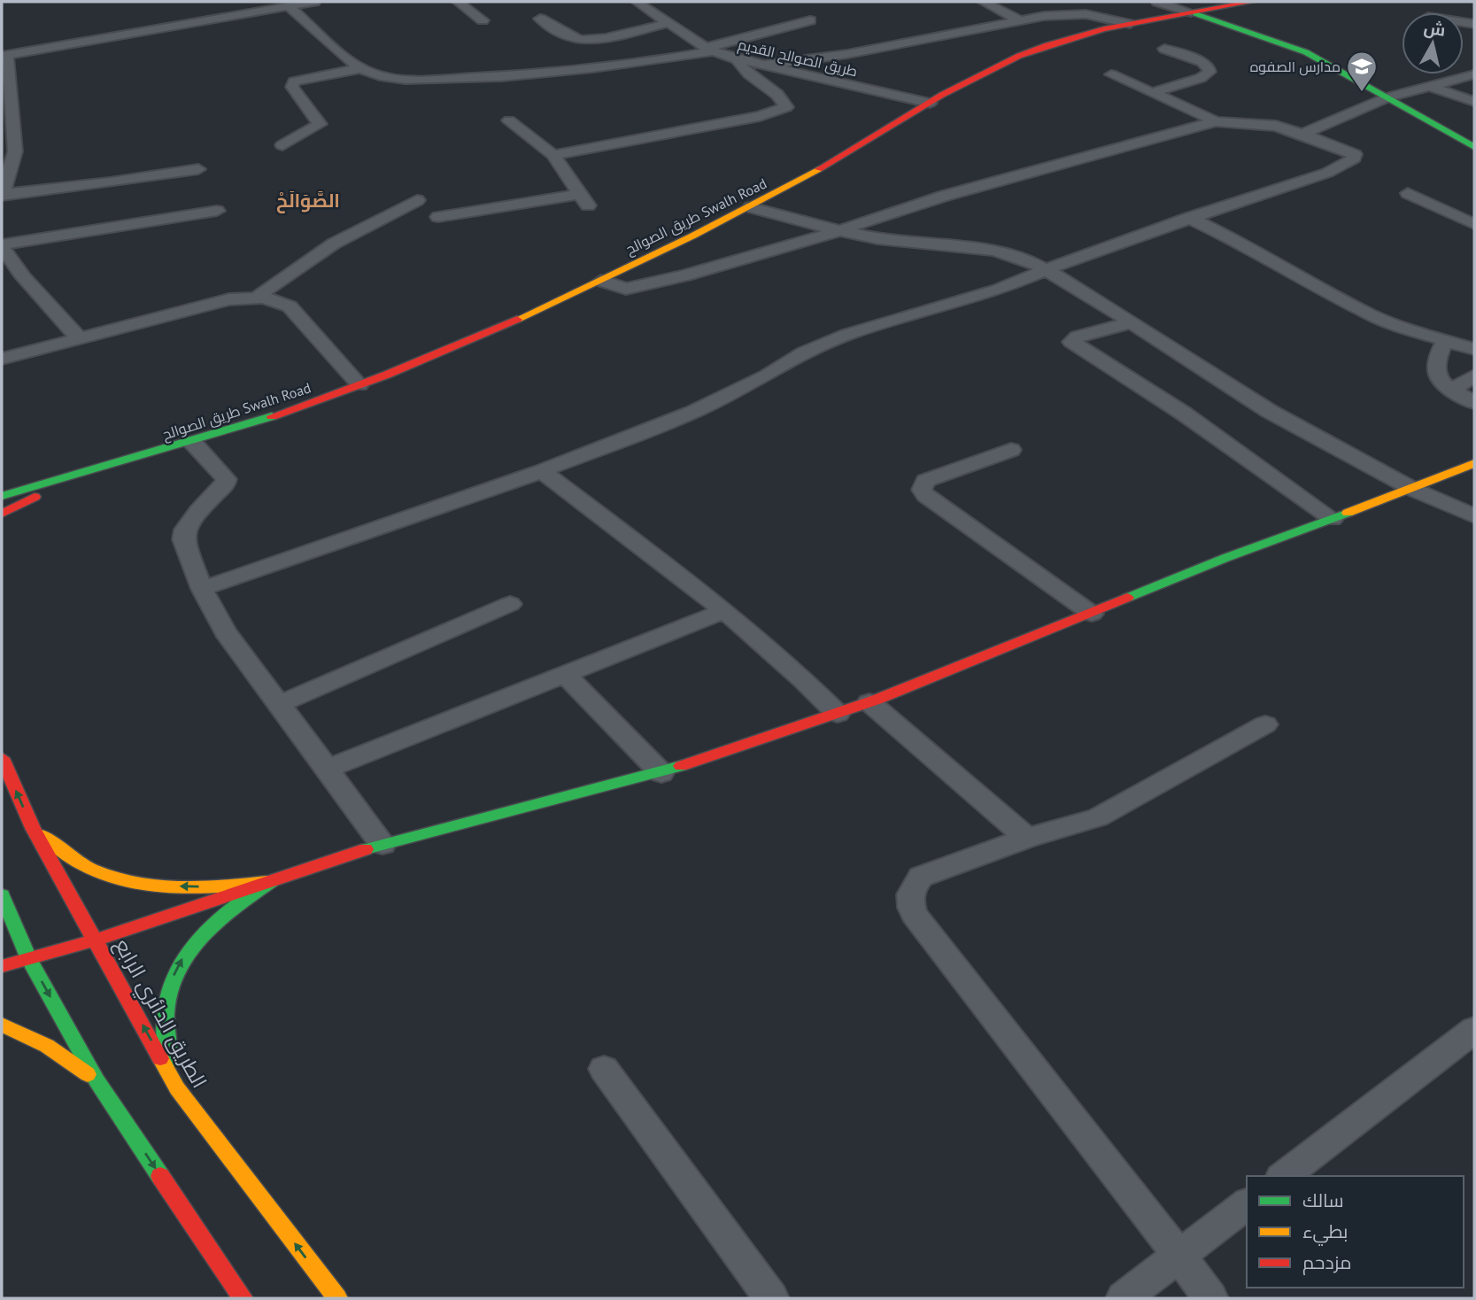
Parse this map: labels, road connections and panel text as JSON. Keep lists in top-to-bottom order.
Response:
{
  "streets": {
    "street": ["طريق الصوالح القديم", "طريق الصوالح Swalh Road", "الطريق الدائري الرابع"]
  },
  "crossings": [
    ["طريق الصوالح القديم", "طريق الصوالح Swalh Road"]
  ],
  "districts": ["الصَّوَالَحْ"],
  "places": {
    "school or university": ["مدارس الصفوه"]
  },
  "legend": ["سالك", "بطيء", "مزدحم"],
  "north": "top"
}
